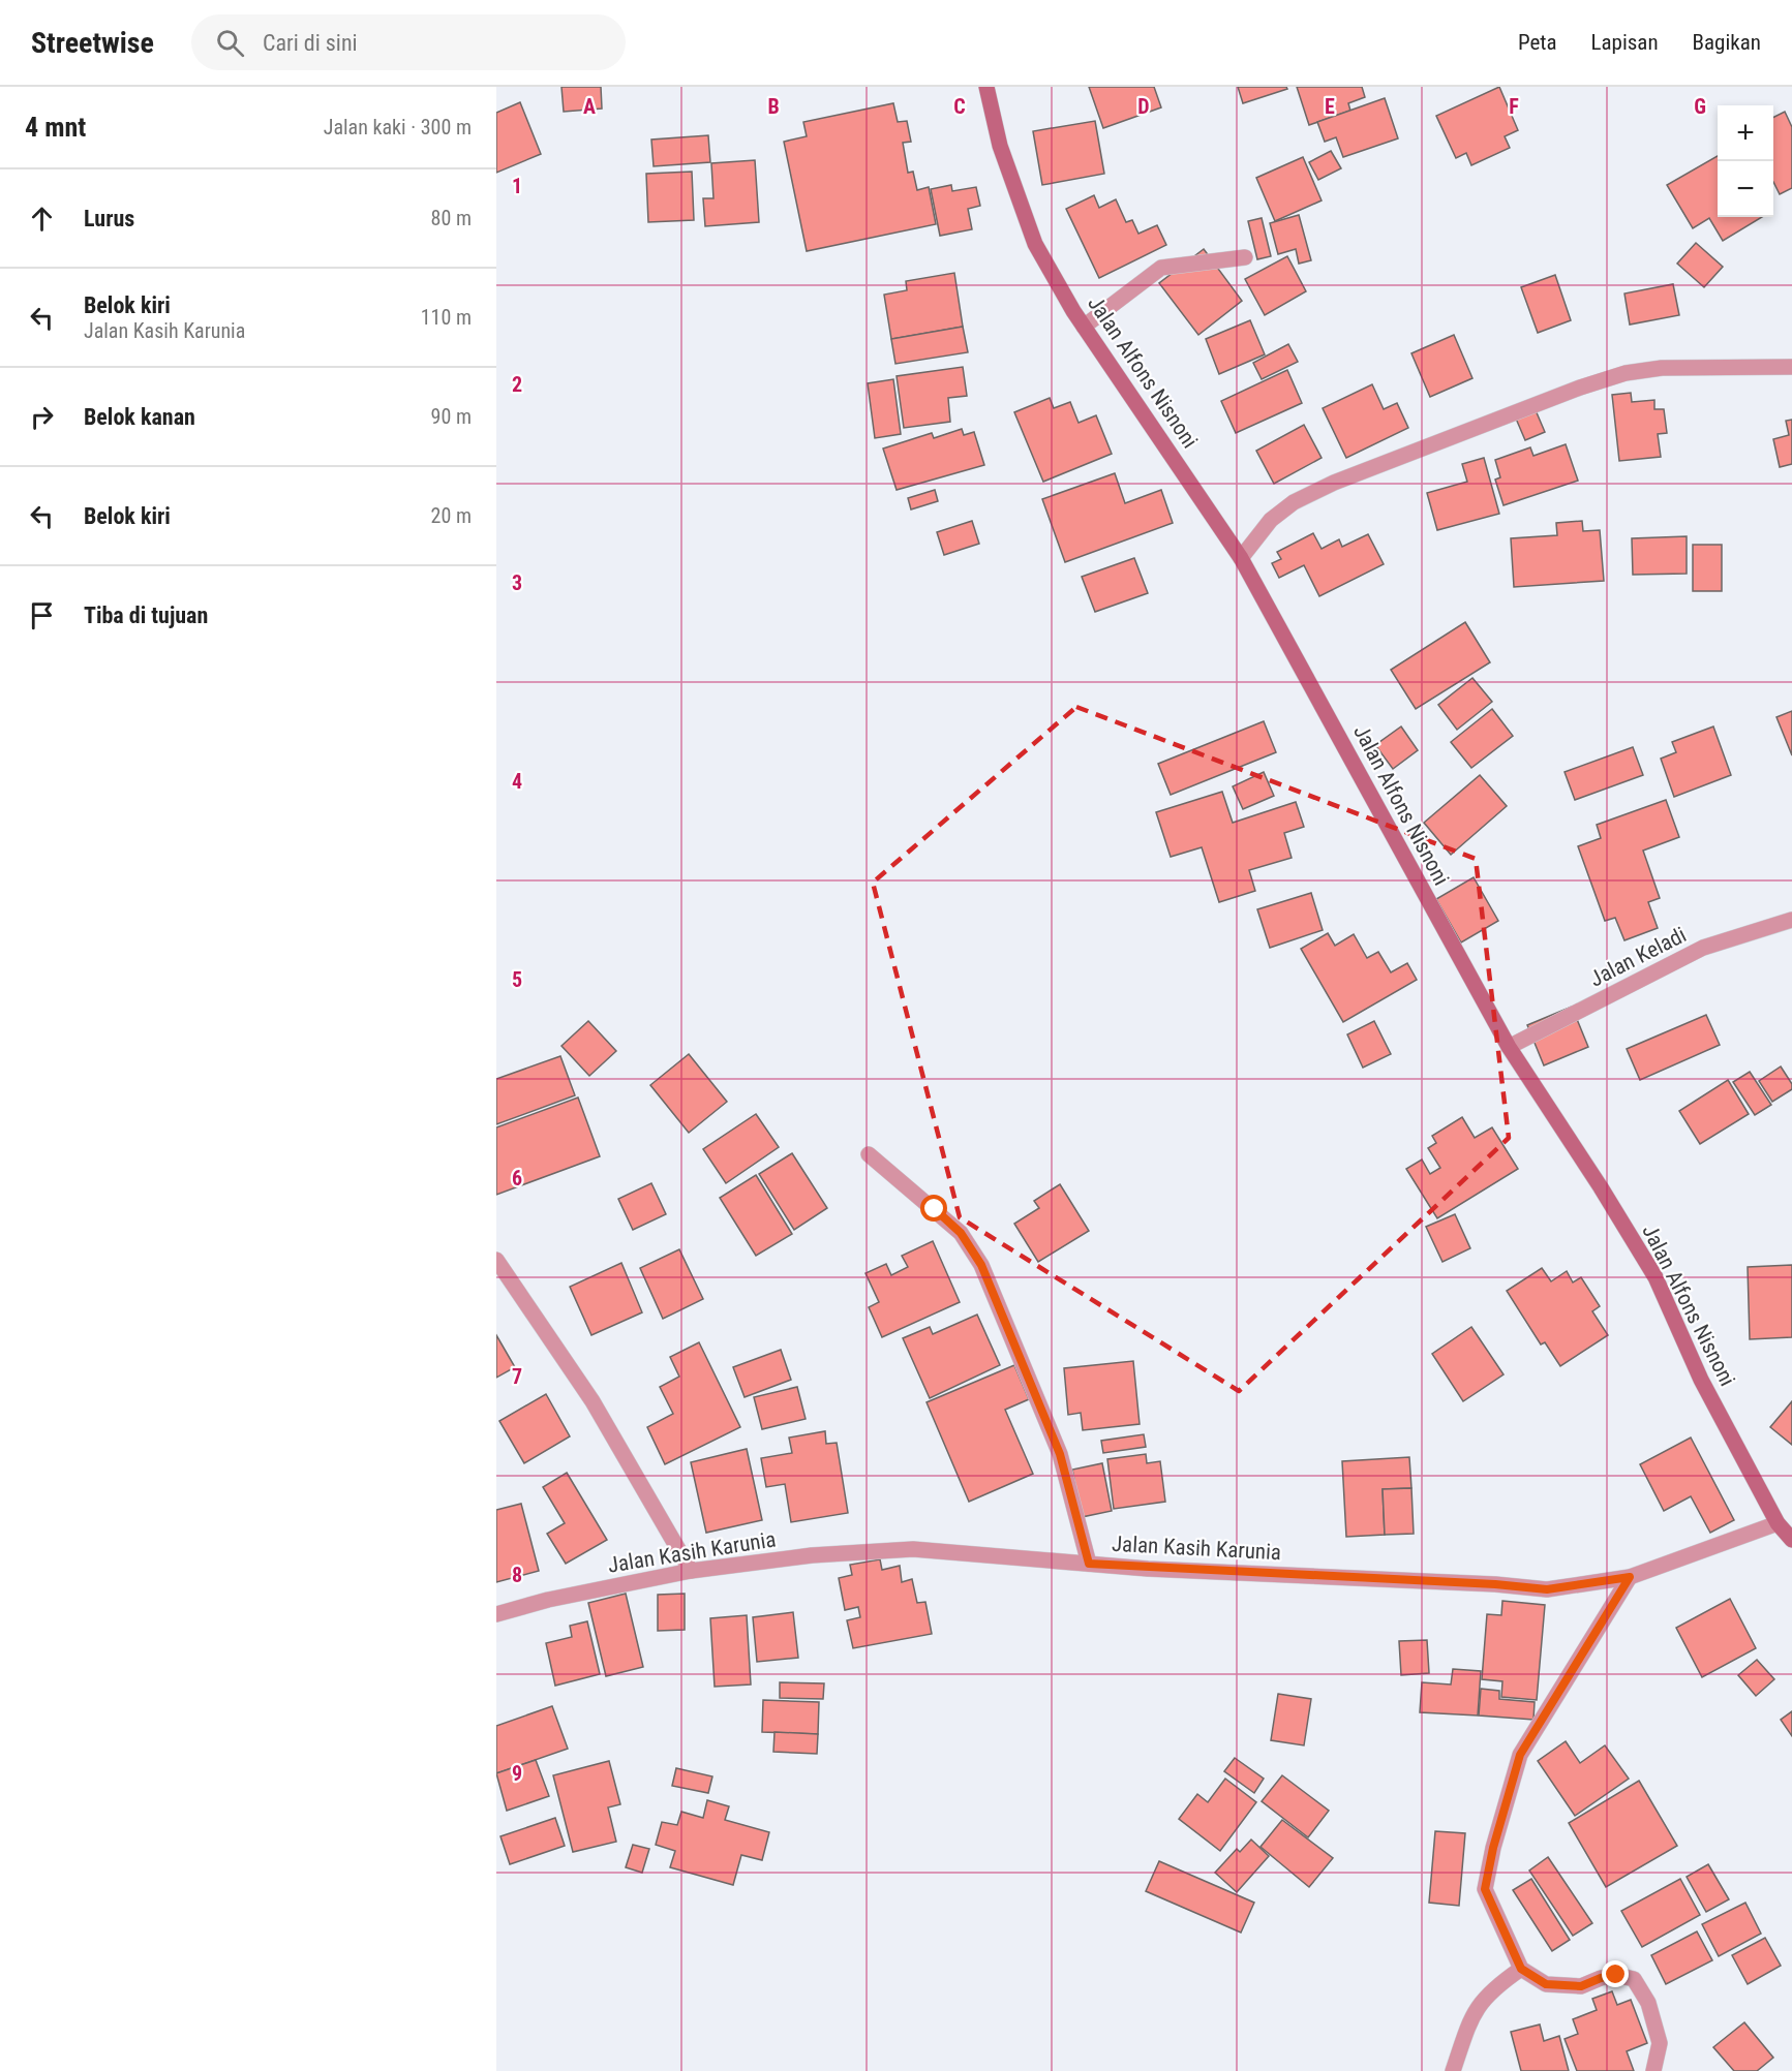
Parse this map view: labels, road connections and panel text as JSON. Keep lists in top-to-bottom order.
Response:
{
  "streets": {
    "main road": ["Jalan Alfons Nisnoni"],
    "street": ["Jalan Keladi", "Jalan Kasih Karunia"]
  },
  "crossings": [
    ["Jalan Alfons Nisnoni", "Jalan Keladi"],
    ["Jalan Alfons Nisnoni", "Jalan Kasih Karunia"]
  ],
  "page": {
    "header": "Streetwise",
    "search": "Cari di sini",
    "nav": ["Peta", "Lapisan", "Bagikan"],
    "heading": ["4 mnt", "Jalan kaki · 300 m"],
    "map_buttons": ["+", "−"],
    "list": [
      ["Lurus", "80 m"],
      ["Belok kiri", "Jalan Kasih Karunia", "110 m"],
      ["Belok kanan", "90 m"],
      ["Belok kiri", "20 m"],
      "Tiba di tujuan"
    ]
  },
  "grid": {
    "columns": [
      "A",
      "B",
      "C",
      "D",
      "E",
      "F",
      "G"
    ],
    "rows": [
      "1",
      "2",
      "3",
      "4",
      "5",
      "6",
      "7",
      "8",
      "9"
    ]
  }
}
